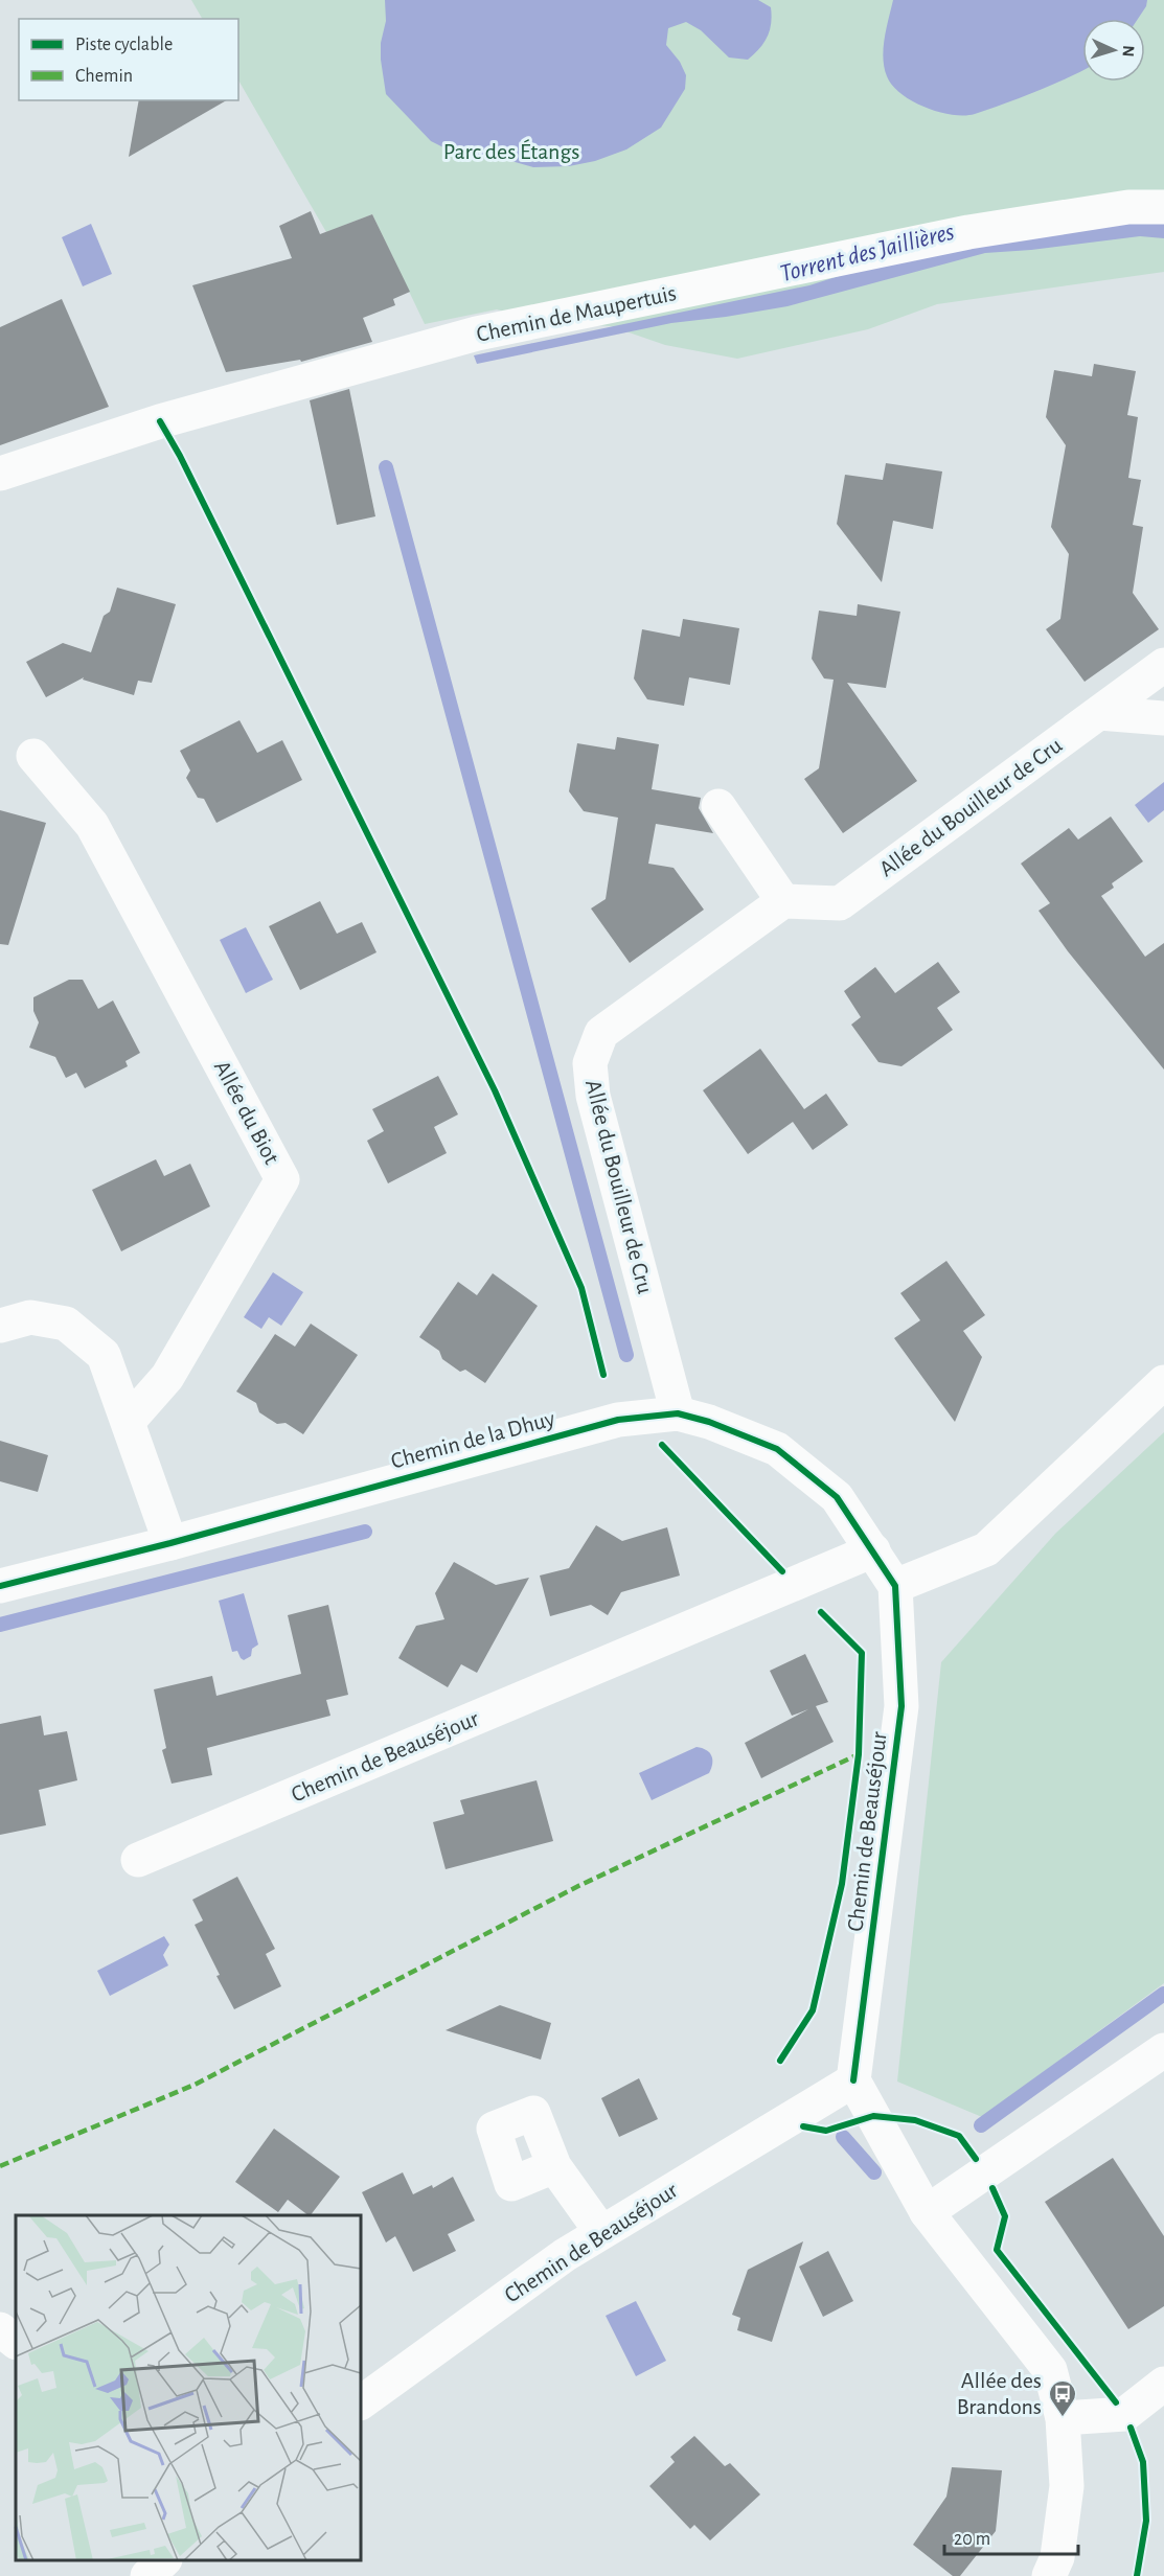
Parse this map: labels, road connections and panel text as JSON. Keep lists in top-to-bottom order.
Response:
{
  "streets": {
    "street": [
      "Chemin de Maupertuis",
      "Allée du Bouilleur de Cru",
      "Allée du Biot",
      "Chemin de la Dhuy",
      "Chemin de Beauséjour"
    ]
  },
  "crossings": [
    ["Allée du Bouilleur de Cru", "Chemin de la Dhuy"],
    ["Chemin de la Dhuy", "Chemin de Beauséjour"]
  ],
  "water": ["Torrent des Jaillières"],
  "parks": ["Parc des Étangs"],
  "places": {
    "bus stop": ["Allée des Brandons"]
  },
  "legend": ["Piste cyclable", "Chemin"],
  "scale_bar": "20 m",
  "north": "right"
}
